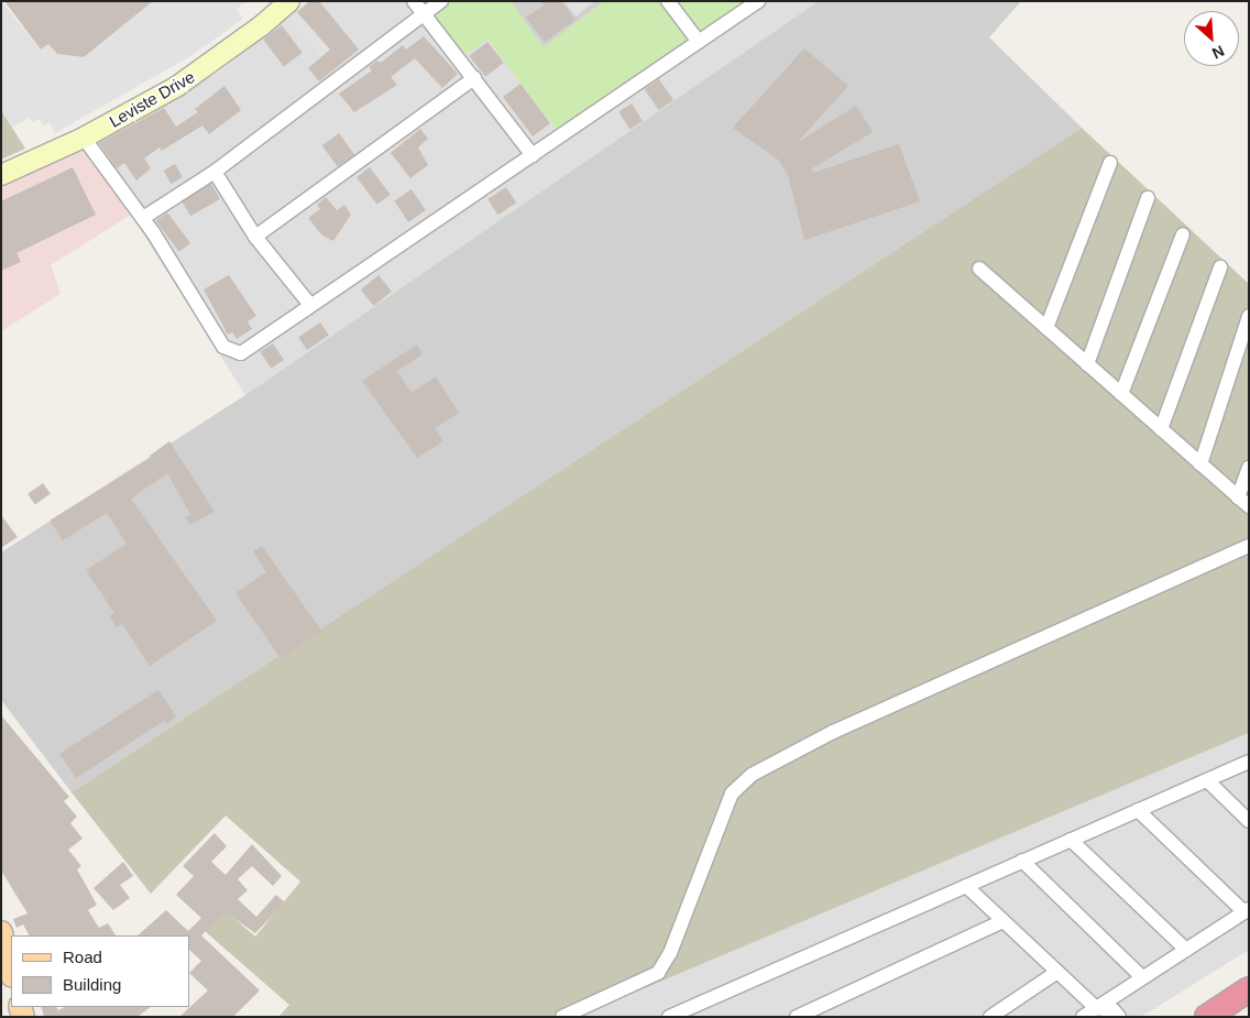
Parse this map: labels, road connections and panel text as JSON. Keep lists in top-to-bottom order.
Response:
{
  "streets": {
    "main road": ["Leviste Drive"]
  },
  "legend": ["Road", "Building"],
  "north": "bottom right"
}
